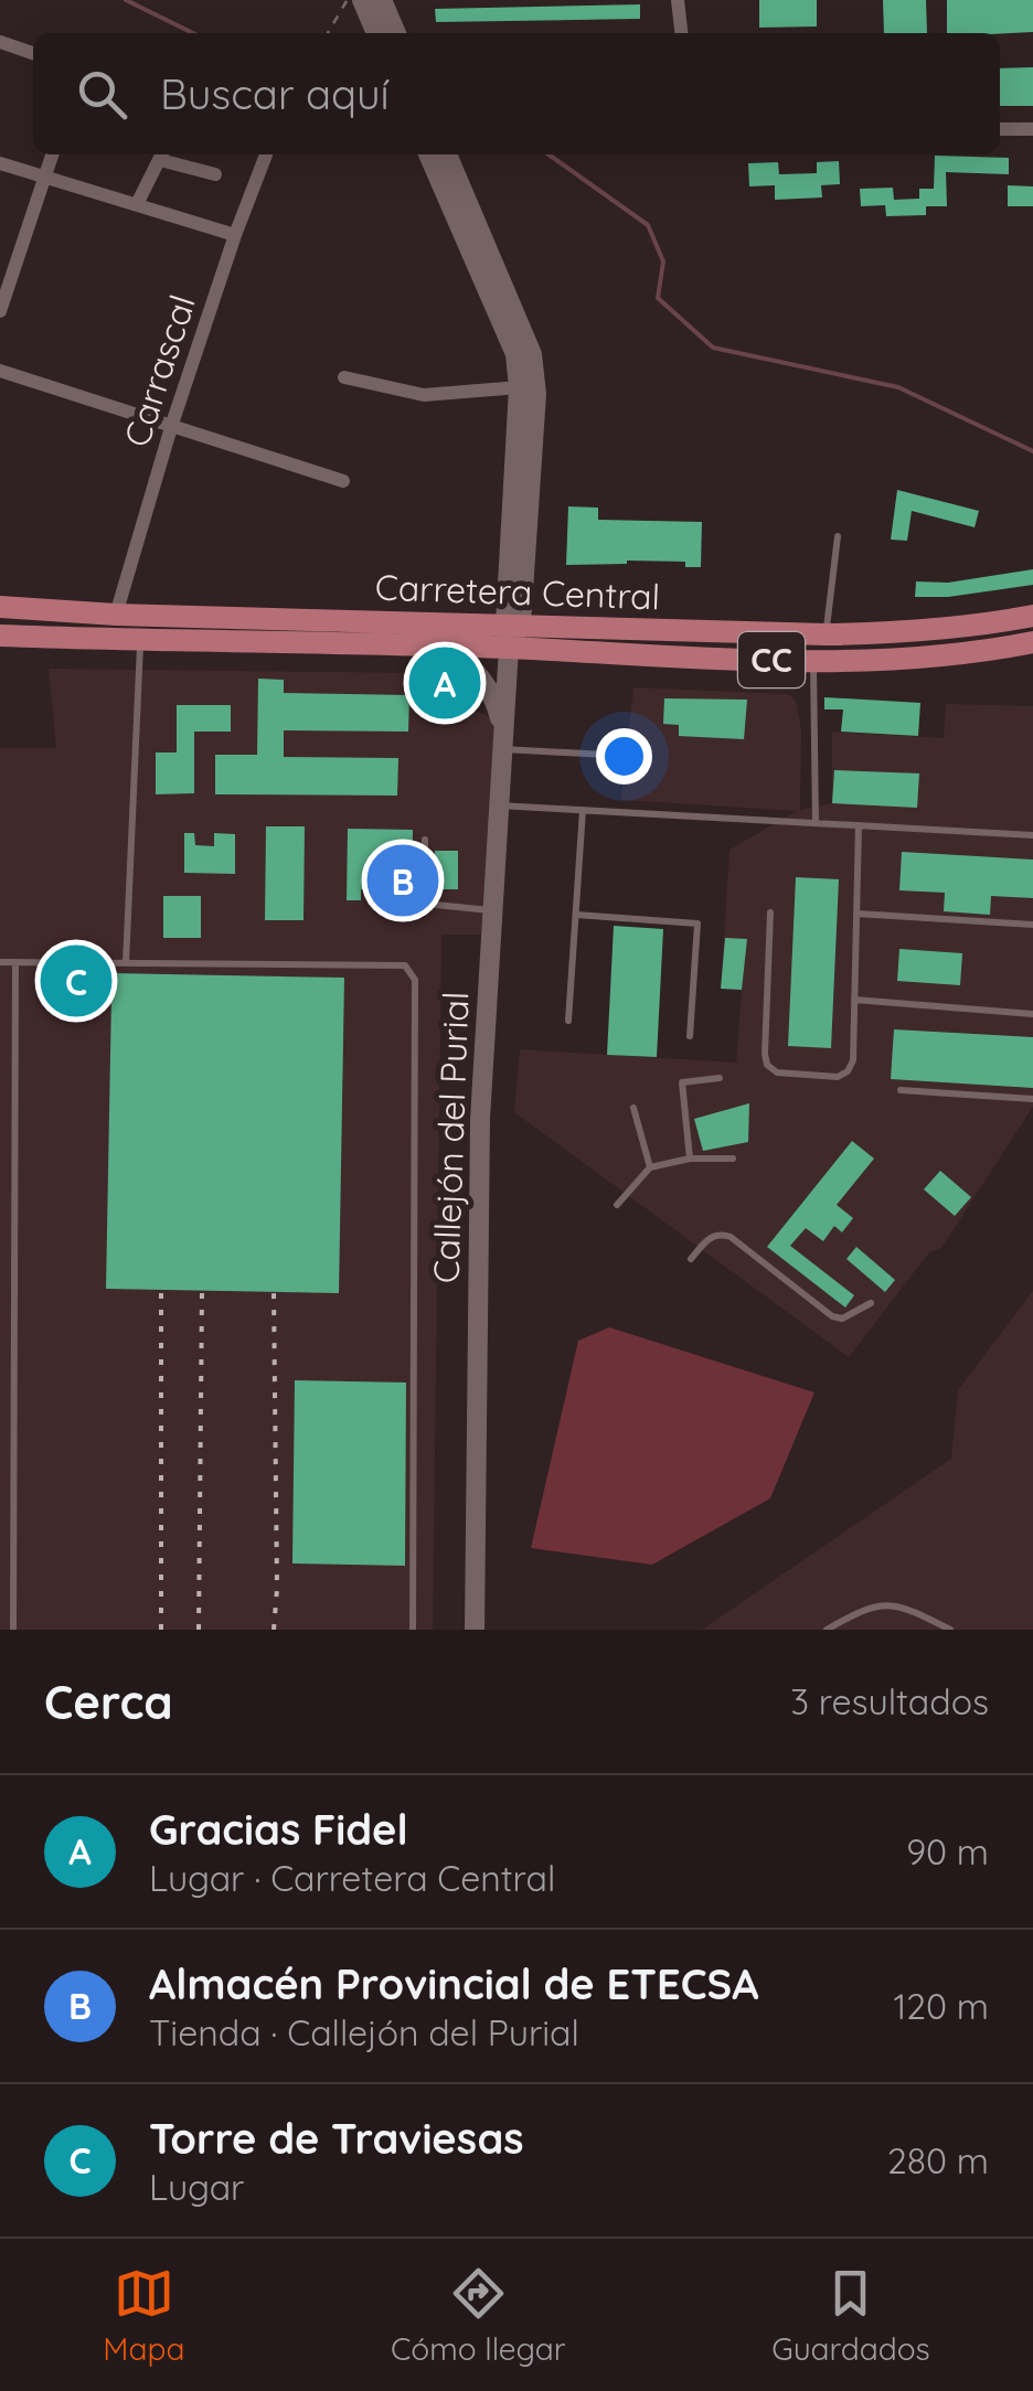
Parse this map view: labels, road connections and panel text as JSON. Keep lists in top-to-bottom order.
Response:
{
  "streets": {
    "main road": ["Carretera Central", "CC", "Callejón del Purial"],
    "street": ["Carrascal"]
  },
  "crossings": [
    ["Carrascal", "Carretera Central"],
    ["Carretera Central", "Callejón del Purial"]
  ],
  "page": {
    "search": "Buscar aquí",
    "pins": ["A", "B", "C"],
    "heading": ["Cerca", "3 resultados"],
    "list": [
      {
        "mark": "A",
        "name": "Gracias Fidel",
        "note": "Lugar · Carretera Central",
        "value": "90 m"
      },
      {
        "mark": "B",
        "name": "Almacén Provincial de ETECSA",
        "note": "Tienda · Callejón del Purial",
        "value": "120 m"
      },
      {
        "mark": "C",
        "name": "Torre de Traviesas",
        "note": "Lugar",
        "value": "280 m"
      }
    ],
    "nav": ["Mapa", "Cómo llegar", "Guardados"]
  }
}
